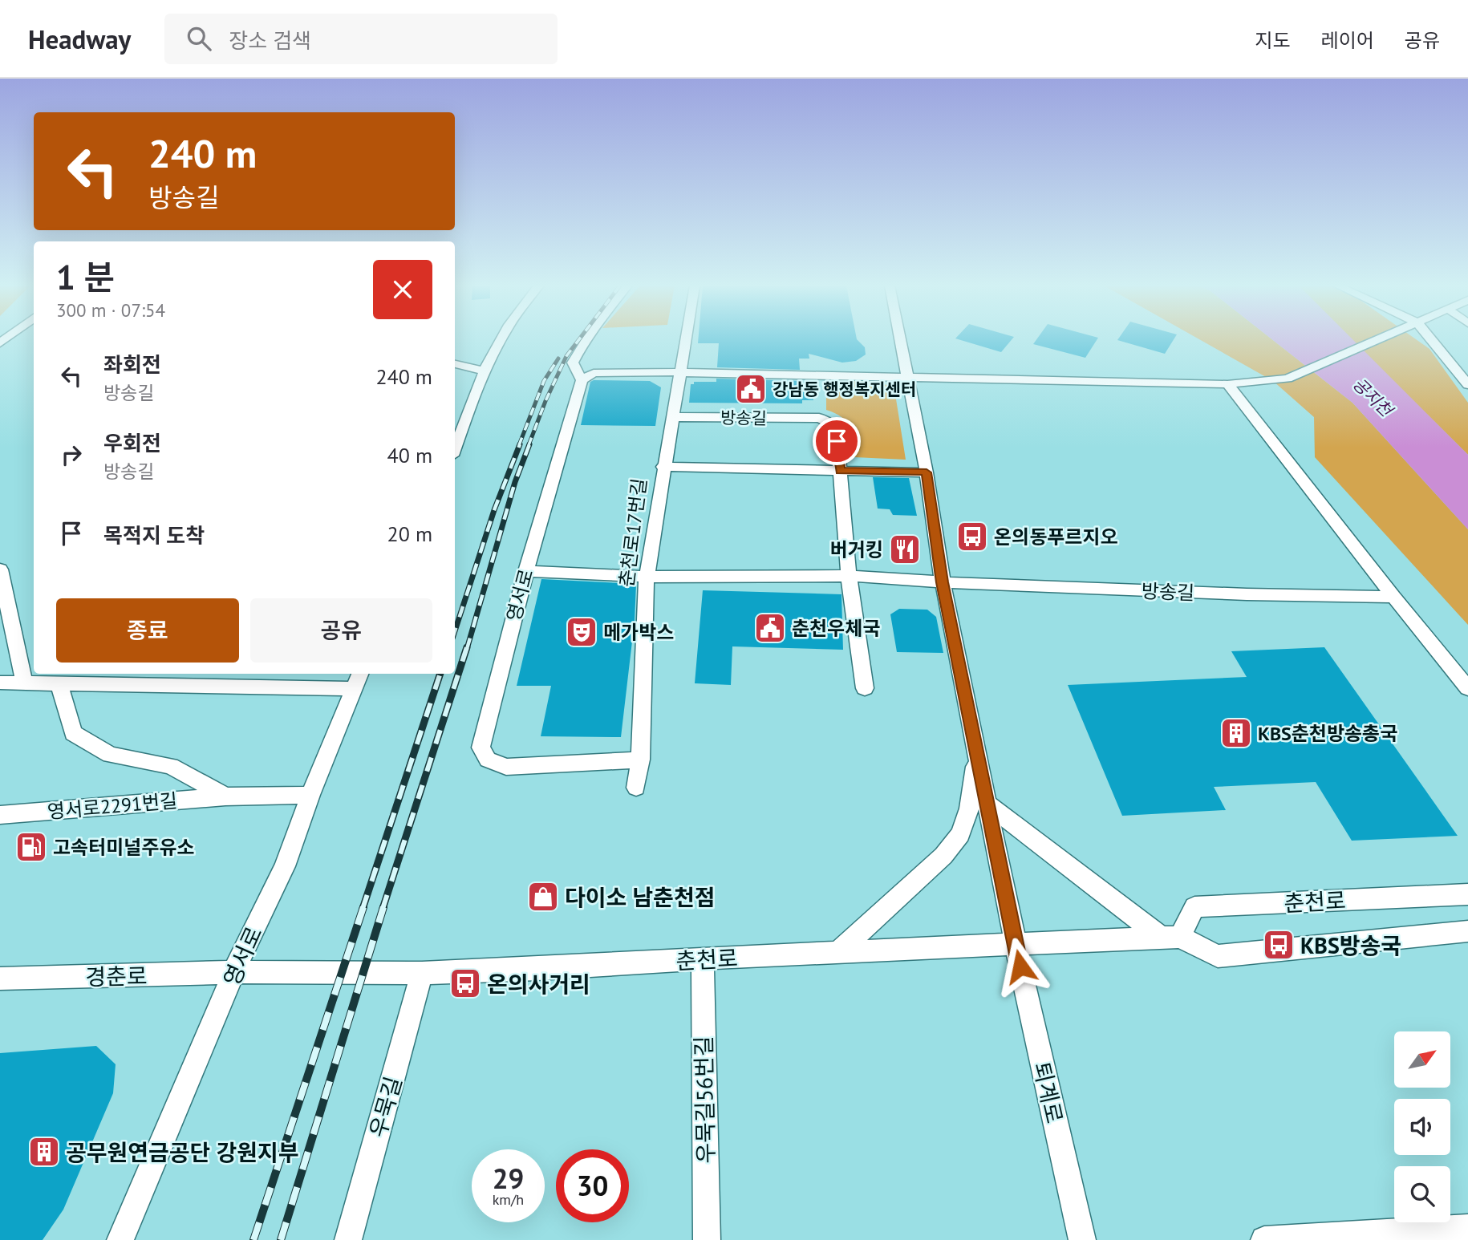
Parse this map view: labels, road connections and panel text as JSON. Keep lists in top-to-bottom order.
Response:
{
  "streets": {
    "street": [
      "방송길",
      "춘천로17번길",
      "영서로",
      "영서로2291번길",
      "춘천로",
      "경춘로",
      "퇴계로",
      "우묵길56번길",
      "우묵길"
    ]
  },
  "crossings": [
    ["방송길", "춘천로17번길"],
    ["방송길", "영서로"],
    ["춘천로17번길", "영서로"],
    ["영서로", "영서로2291번길"],
    ["영서로", "춘천로"],
    ["영서로", "경춘로"],
    ["춘천로", "경춘로"],
    ["춘천로", "퇴계로"],
    ["춘천로", "우묵길56번길"],
    ["춘천로", "우묵길"]
  ],
  "water": ["공지천"],
  "places": {
    "public building": ["강남동 행정복지센터", "춘천우체국"],
    "bus stop": ["온의동푸르지오", "KBS방송국", "온의사거리"],
    "restaurant": ["버거킹"],
    "theatre": ["메가박스"],
    "building": ["KBS춘천방송총국", "공무원연금공단 강원지부"],
    "fuel station": ["고속터미널주유소"],
    "shop": ["다이소 남춘천점"]
  },
  "north": "top right",
  "page": {
    "header": "Headway",
    "search": "장소 검색",
    "nav": ["지도", "레이어", "공유"],
    "turn": ["240 m", "방송길"],
    "heading": ["1 분", "300 m · 07:54"],
    "list": [
      {
        "name": "좌회전",
        "note": "방송길",
        "value": "240 m"
      },
      {
        "name": "우회전",
        "note": "방송길",
        "value": "40 m"
      },
      {
        "name": "목적지 도착",
        "value": "20 m"
      }
    ],
    "buttons": ["종료", "공유"],
    "speed": "29 km/h",
    "limit": "30"
  }
}
